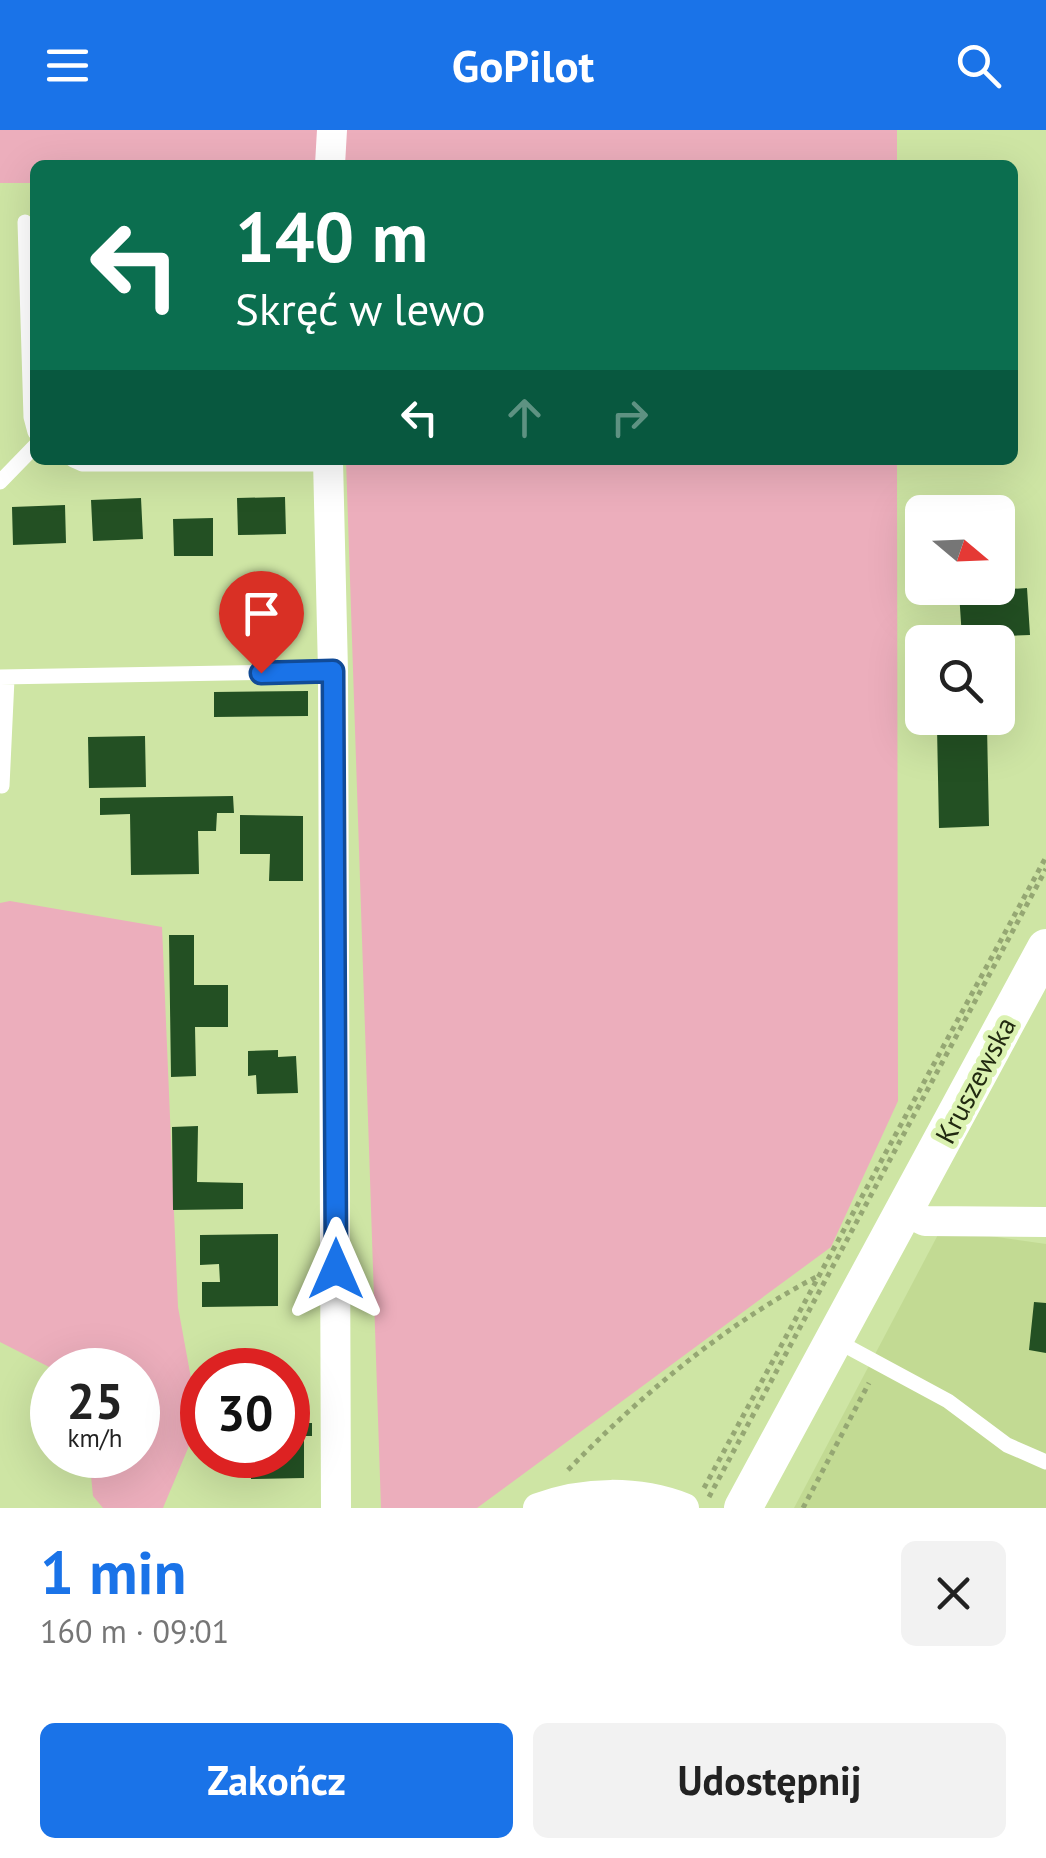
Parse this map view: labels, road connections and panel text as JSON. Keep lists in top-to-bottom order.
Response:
{
  "streets": {
    "street": ["Kruszewska"]
  },
  "north": "right",
  "page": {
    "header": "GoPilot",
    "turn": ["140 m", "Skręć w lewo"],
    "speed": "25 km/h",
    "limit": "30",
    "heading": ["1 min", "160 m · 09:01"],
    "buttons": ["Zakończ", "Udostępnij"]
  }
}
